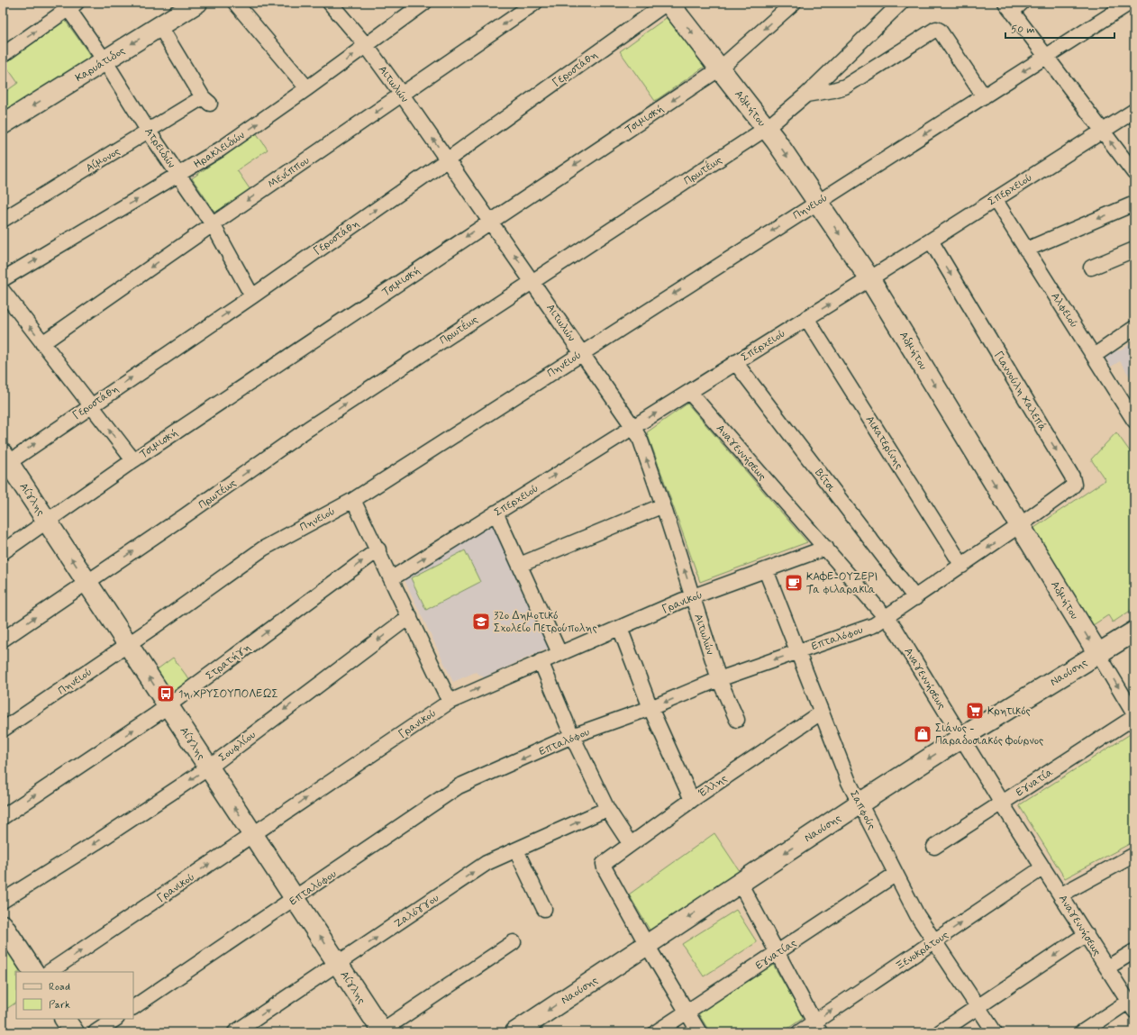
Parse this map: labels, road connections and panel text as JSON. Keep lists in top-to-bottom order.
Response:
{
  "streets": {
    "street": [
      "Καρυάτιδος",
      "Γεροστάθη",
      "Αιτωλών",
      "Αδμήτου",
      "Τσιμισκή",
      "Ατρειδών",
      "Ηρακλειδών",
      "Αίμονος",
      "Πρωτέως",
      "Μενίππου",
      "Σπερχειού",
      "Πηνειού",
      "Αλφειού",
      "Γιαννούλη Χαλεπά",
      "Αικατερίνης",
      "Αναγεννήσεως",
      "Βίτσι",
      "Αίγλης",
      "Γρανικού",
      "Επταλόφου",
      "Στρατήγη",
      "Ναούσης",
      "Σουφλίου",
      "Εγνατία",
      "Έλλης",
      "Σαπφούς",
      "Ζαλόγγου",
      "Ξενοκράτους",
      "Εγνατίας"
    ]
  },
  "crossings": [
    ["Καρυάτιδος", "Ατρειδών"],
    ["Καρυάτιδος", "Αίμονος"],
    ["Γεροστάθη", "Αιτωλών"],
    ["Γεροστάθη", "Αδμήτου"],
    ["Γεροστάθη", "Ατρειδών"],
    ["Γεροστάθη", "Αίγλης"],
    ["Αιτωλών", "Τσιμισκή"],
    ["Αιτωλών", "Ηρακλειδών"],
    ["Αιτωλών", "Πρωτέως"],
    ["Αιτωλών", "Μενίππου"],
    ["Αιτωλών", "Σπερχειού"],
    ["Αιτωλών", "Πηνειού"],
    ["Αιτωλών", "Γρανικού"],
    ["Αιτωλών", "Επταλόφου"],
    ["Αδμήτου", "Τσιμισκή"],
    ["Αδμήτου", "Πρωτέως"],
    ["Αδμήτου", "Σπερχειού"],
    ["Αδμήτου", "Πηνειού"],
    ["Αδμήτου", "Γιαννούλη Χαλεπά"],
    ["Αδμήτου", "Επταλόφου"],
    ["Αδμήτου", "Ναούσης"],
    ["Τσιμισκή", "Αίγλης"],
    ["Ατρειδών", "Ηρακλειδών"],
    ["Ατρειδών", "Αίμονος"],
    ["Ατρειδών", "Μενίππου"],
    ["Πρωτέως", "Αίγλης"],
    ["Σπερχειού", "Αλφειού"],
    ["Σπερχειού", "Γιαννούλη Χαλεπά"],
    ["Σπερχειού", "Αικατερίνης"],
    ["Σπερχειού", "Αναγεννήσεως"],
    ["Σπερχειού", "Βίτσι"],
    ["Πηνειού", "Αίγλης"],
    ["Γιαννούλη Χαλεπά", "Επταλόφου"],
    ["Αικατερίνης", "Επταλόφου"],
    ["Αναγεννήσεως", "Γρανικού"],
    ["Αναγεννήσεως", "Επταλόφου"],
    ["Αναγεννήσεως", "Ναούσης"],
    ["Αναγεννήσεως", "Εγνατία"],
    ["Αναγεννήσεως", "Ξενοκράτους"],
    ["Βίτσι", "Επταλόφου"],
    ["Αίγλης", "Γρανικού"],
    ["Αίγλης", "Επταλόφου"],
    ["Αίγλης", "Στρατήγη"],
    ["Αίγλης", "Σουφλίου"],
    ["Αίγλης", "Ζαλόγγου"],
    ["Γρανικού", "Σαπφούς"],
    ["Επταλόφου", "Σαπφούς"],
    ["Ναούσης", "Έλλης"],
    ["Ναούσης", "Σαπφούς"],
    ["Έλλης", "Σαπφούς"],
    ["Σαπφούς", "Ξενοκράτους"],
    ["Σαπφούς", "Εγνατίας"]
  ],
  "one_way": [
    "Γεροστάθη",
    "Αιτωλών",
    "Αδμήτου",
    "Τσιμισκή",
    "Ηρακλειδών",
    "Πρωτέως",
    "Μενίππου",
    "Πηνειού",
    "Γιαννούλη Χαλεπά",
    "Αίγλης",
    "Γρανικού",
    "Επταλόφου",
    "Στρατήγη",
    "Ναούσης",
    "Σουφλίου"
  ],
  "places": {
    "cafe": ["ΚΑΦΕ-ΟΥΖΕΡΙ Τα φιλαρακια"],
    "school or university": ["32ο Δημοτικό Σχολείο Πετρούπολης"],
    "bus stop": ["1η ΧΡΥΣΟΥΠΟΛΕΩΣ"],
    "supermarket": ["Κρητικός"],
    "shop": ["Σιάνος - Παραδοσιακός Φούρνος"]
  },
  "legend": ["Road", "Park"],
  "scale_bar": "50 m"
}
